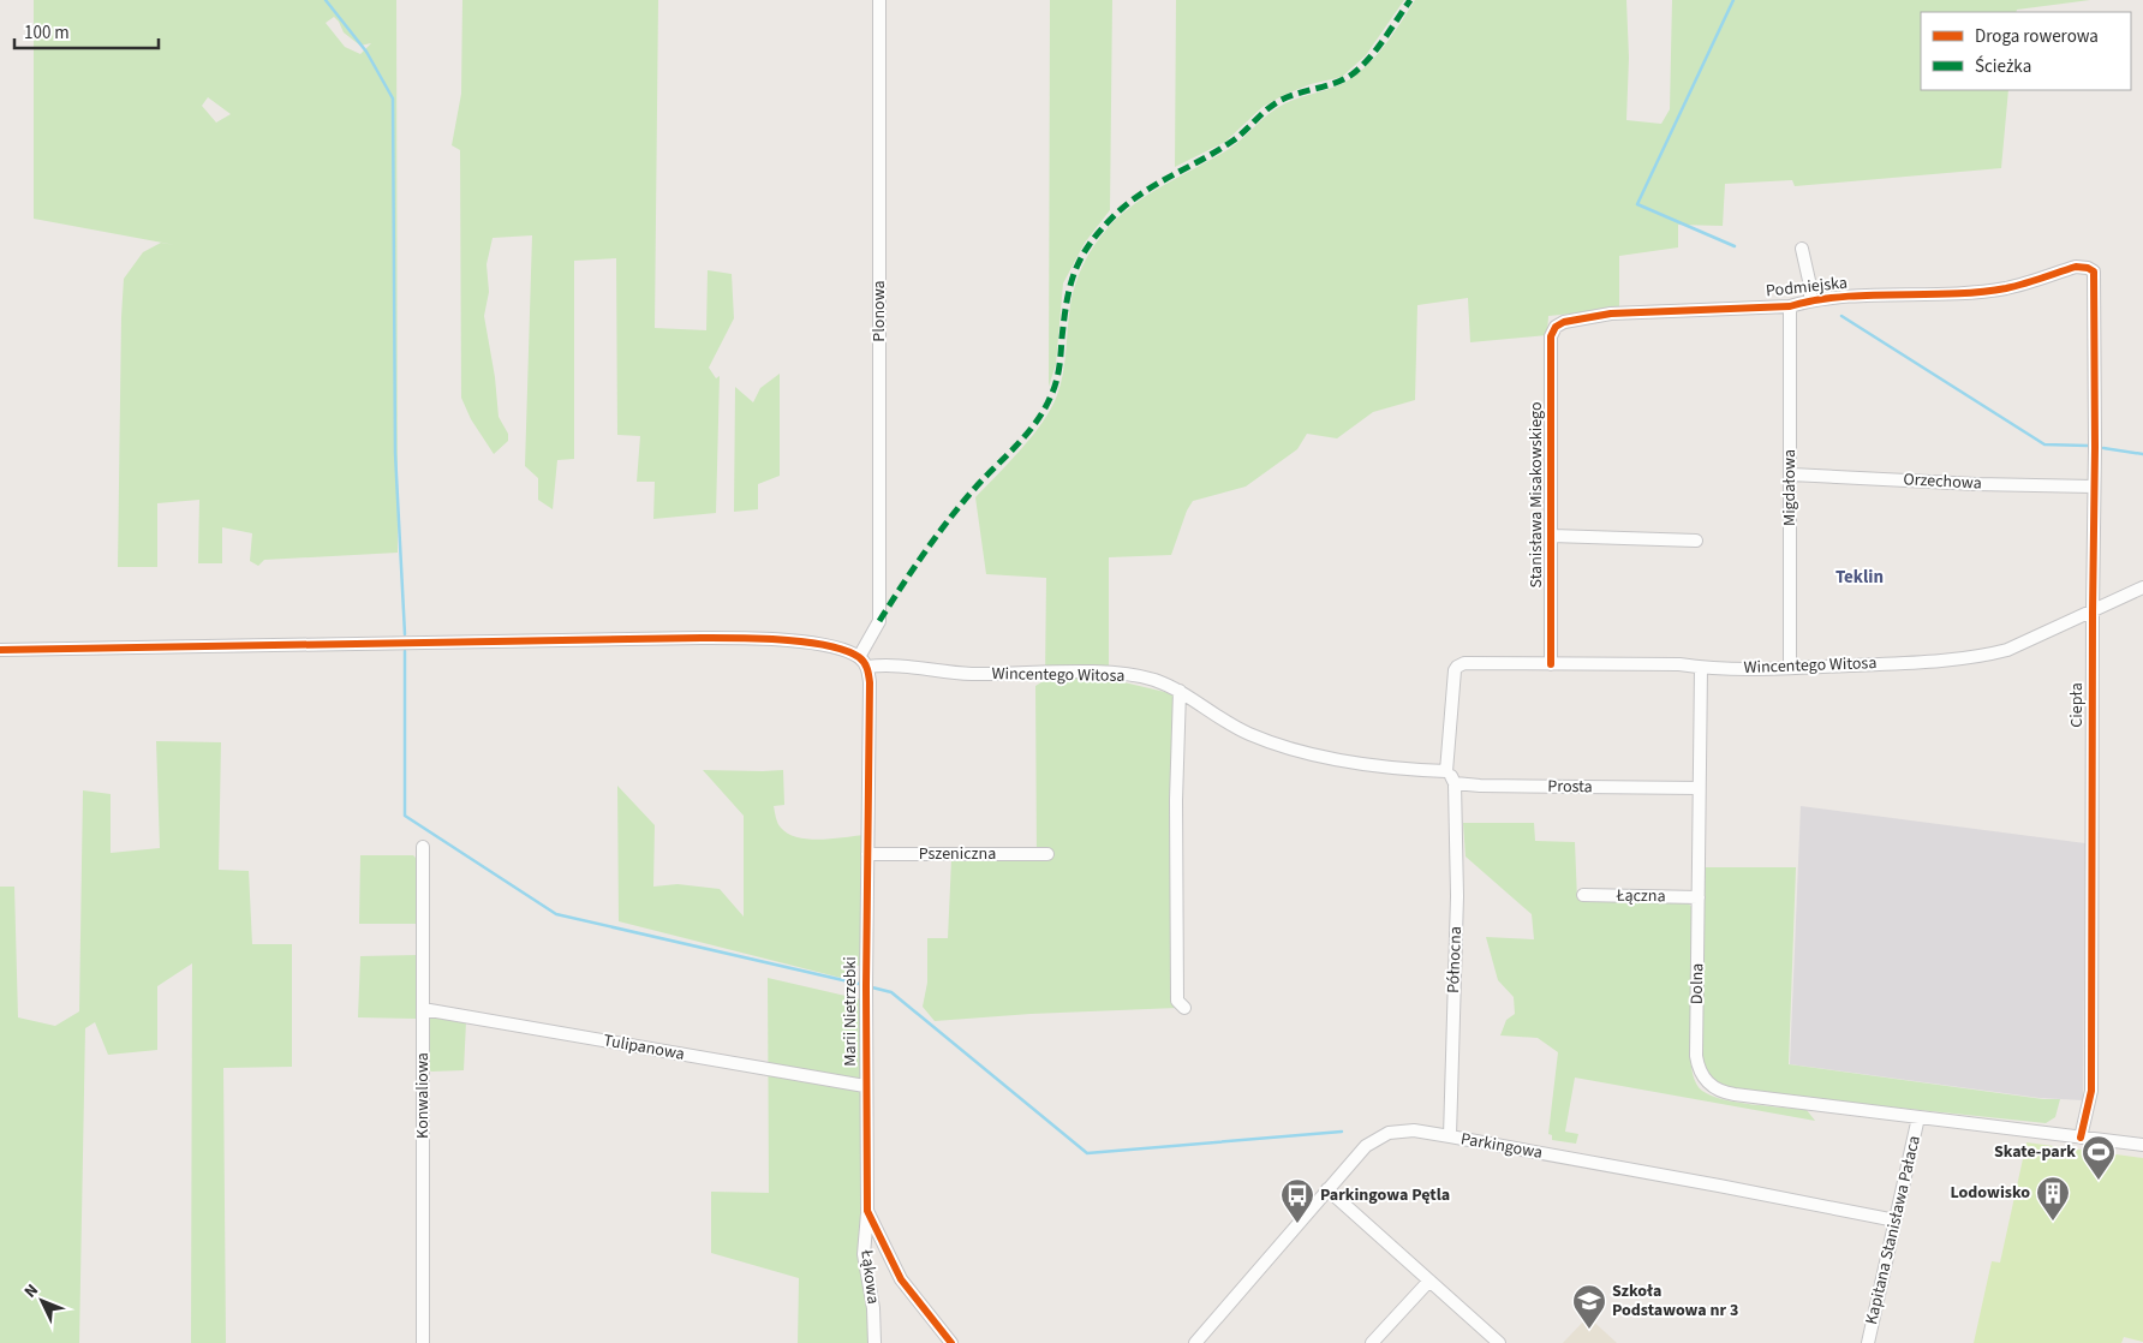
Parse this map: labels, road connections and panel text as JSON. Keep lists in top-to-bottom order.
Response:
{
  "streets": {
    "street": [
      "Podmiejska",
      "Plonowa",
      "Orzechowa",
      "Migdałowa",
      "Stanisława Misakowskiego",
      "Wincentego Witosa",
      "Ciepła",
      "Prosta",
      "Pszeniczna",
      "Łączna",
      "Północna",
      "Dolna",
      "Marii Nietrzebki",
      "Tulipanowa",
      "Konwaliowa",
      "Parkingowa",
      "Kapitana Stanisława Pałaca",
      "Łąkowa"
    ]
  },
  "crossings": [
    ["Podmiejska", "Migdałowa"],
    ["Podmiejska", "Stanisława Misakowskiego"],
    ["Podmiejska", "Ciepła"],
    ["Plonowa", "Wincentego Witosa"],
    ["Plonowa", "Marii Nietrzebki"],
    ["Orzechowa", "Migdałowa"],
    ["Orzechowa", "Ciepła"],
    ["Migdałowa", "Wincentego Witosa"],
    ["Stanisława Misakowskiego", "Wincentego Witosa"],
    ["Wincentego Witosa", "Ciepła"],
    ["Wincentego Witosa", "Dolna"],
    ["Wincentego Witosa", "Marii Nietrzebki"],
    ["Ciepła", "Dolna"],
    ["Prosta", "Północna"],
    ["Prosta", "Dolna"],
    ["Pszeniczna", "Marii Nietrzebki"],
    ["Łączna", "Dolna"],
    ["Północna", "Parkingowa"],
    ["Dolna", "Kapitana Stanisława Pałaca"],
    ["Marii Nietrzebki", "Tulipanowa"],
    ["Marii Nietrzebki", "Łąkowa"],
    ["Tulipanowa", "Konwaliowa"],
    ["Parkingowa", "Kapitana Stanisława Pałaca"]
  ],
  "districts": ["Teklin"],
  "places": {
    "sports": ["Skate-park"],
    "building": ["Lodowisko"],
    "bus stop": ["Parkingowa Pętla"],
    "school or university": ["Szkoła Podstawowa nr 3"]
  },
  "legend": ["Droga rowerowa", "Ścieżka"],
  "scale_bar": "100 m",
  "north": "top left"
}
